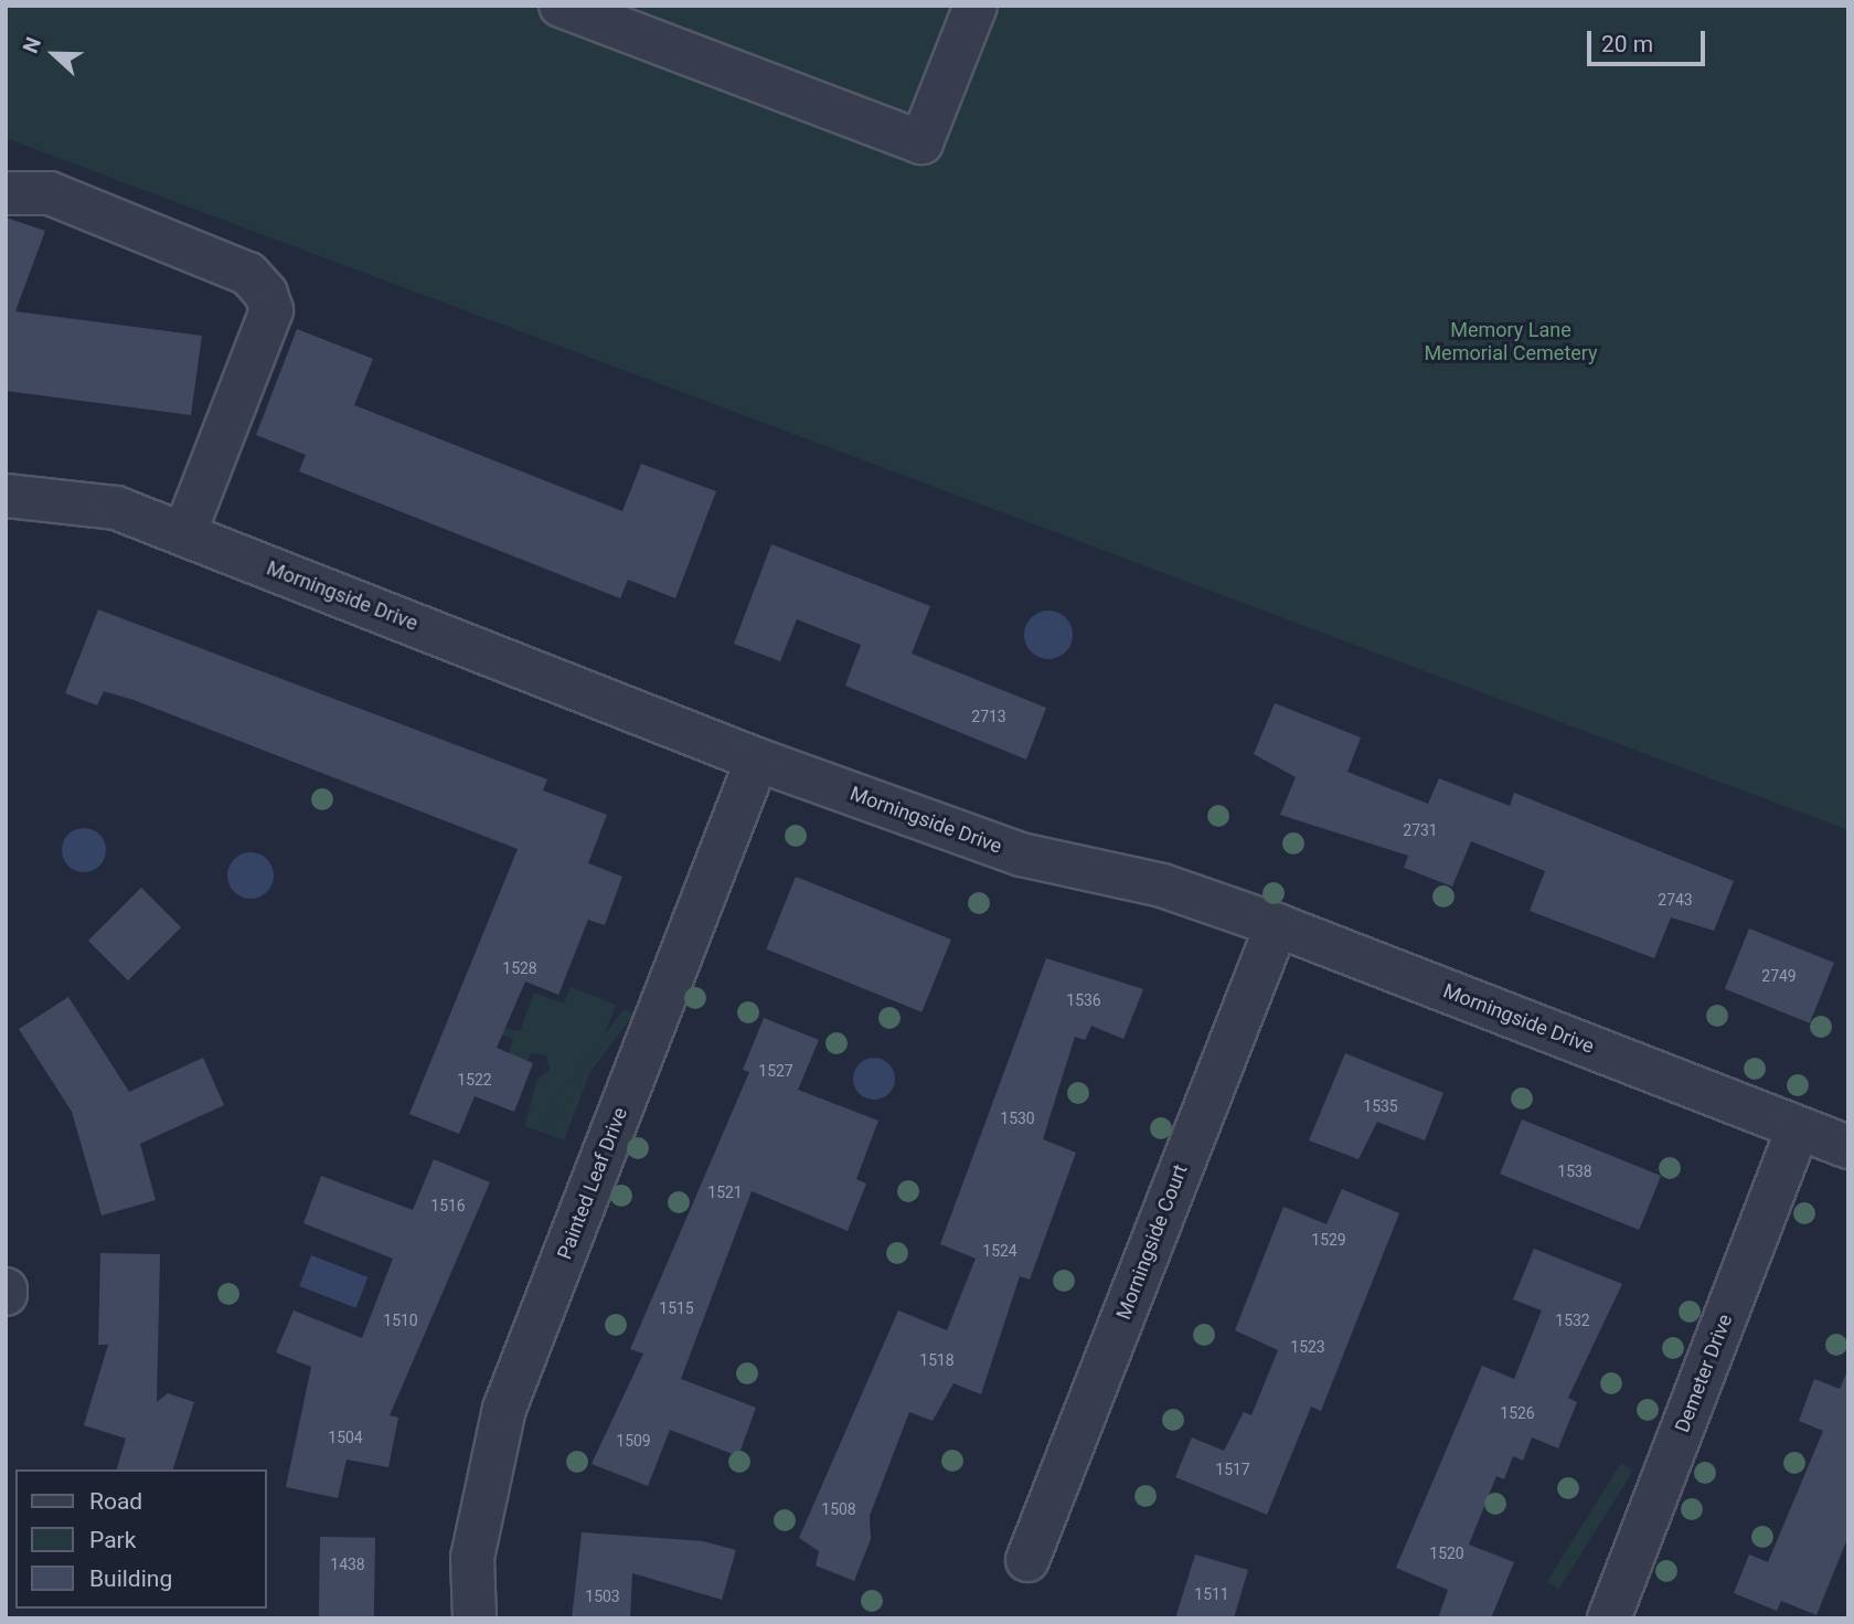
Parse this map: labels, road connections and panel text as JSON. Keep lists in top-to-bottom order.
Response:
{
  "streets": {
    "street": [
      "Morningside Drive",
      "Painted Leaf Drive",
      "Morningside Court",
      "Demeter Drive"
    ]
  },
  "crossings": [
    ["Morningside Drive", "Painted Leaf Drive"],
    ["Morningside Drive", "Morningside Court"],
    ["Morningside Drive", "Demeter Drive"]
  ],
  "parks": ["Memory Lane Memorial Cemetery"],
  "house_numbers": [
    "2713",
    "2731",
    "2743",
    "1528",
    "2749",
    "1536",
    "1527",
    "1522",
    "1535",
    "1530",
    "1538",
    "1521",
    "1516",
    "1529",
    "1524",
    "1515",
    "1510",
    "1532",
    "1523",
    "1518",
    "1526",
    "1504",
    "1509",
    "1517",
    "1508",
    "1520",
    "1438",
    "1511",
    "1503"
  ],
  "legend": ["Road", "Park", "Building"],
  "scale_bar": "20 m",
  "north": "left"
}
